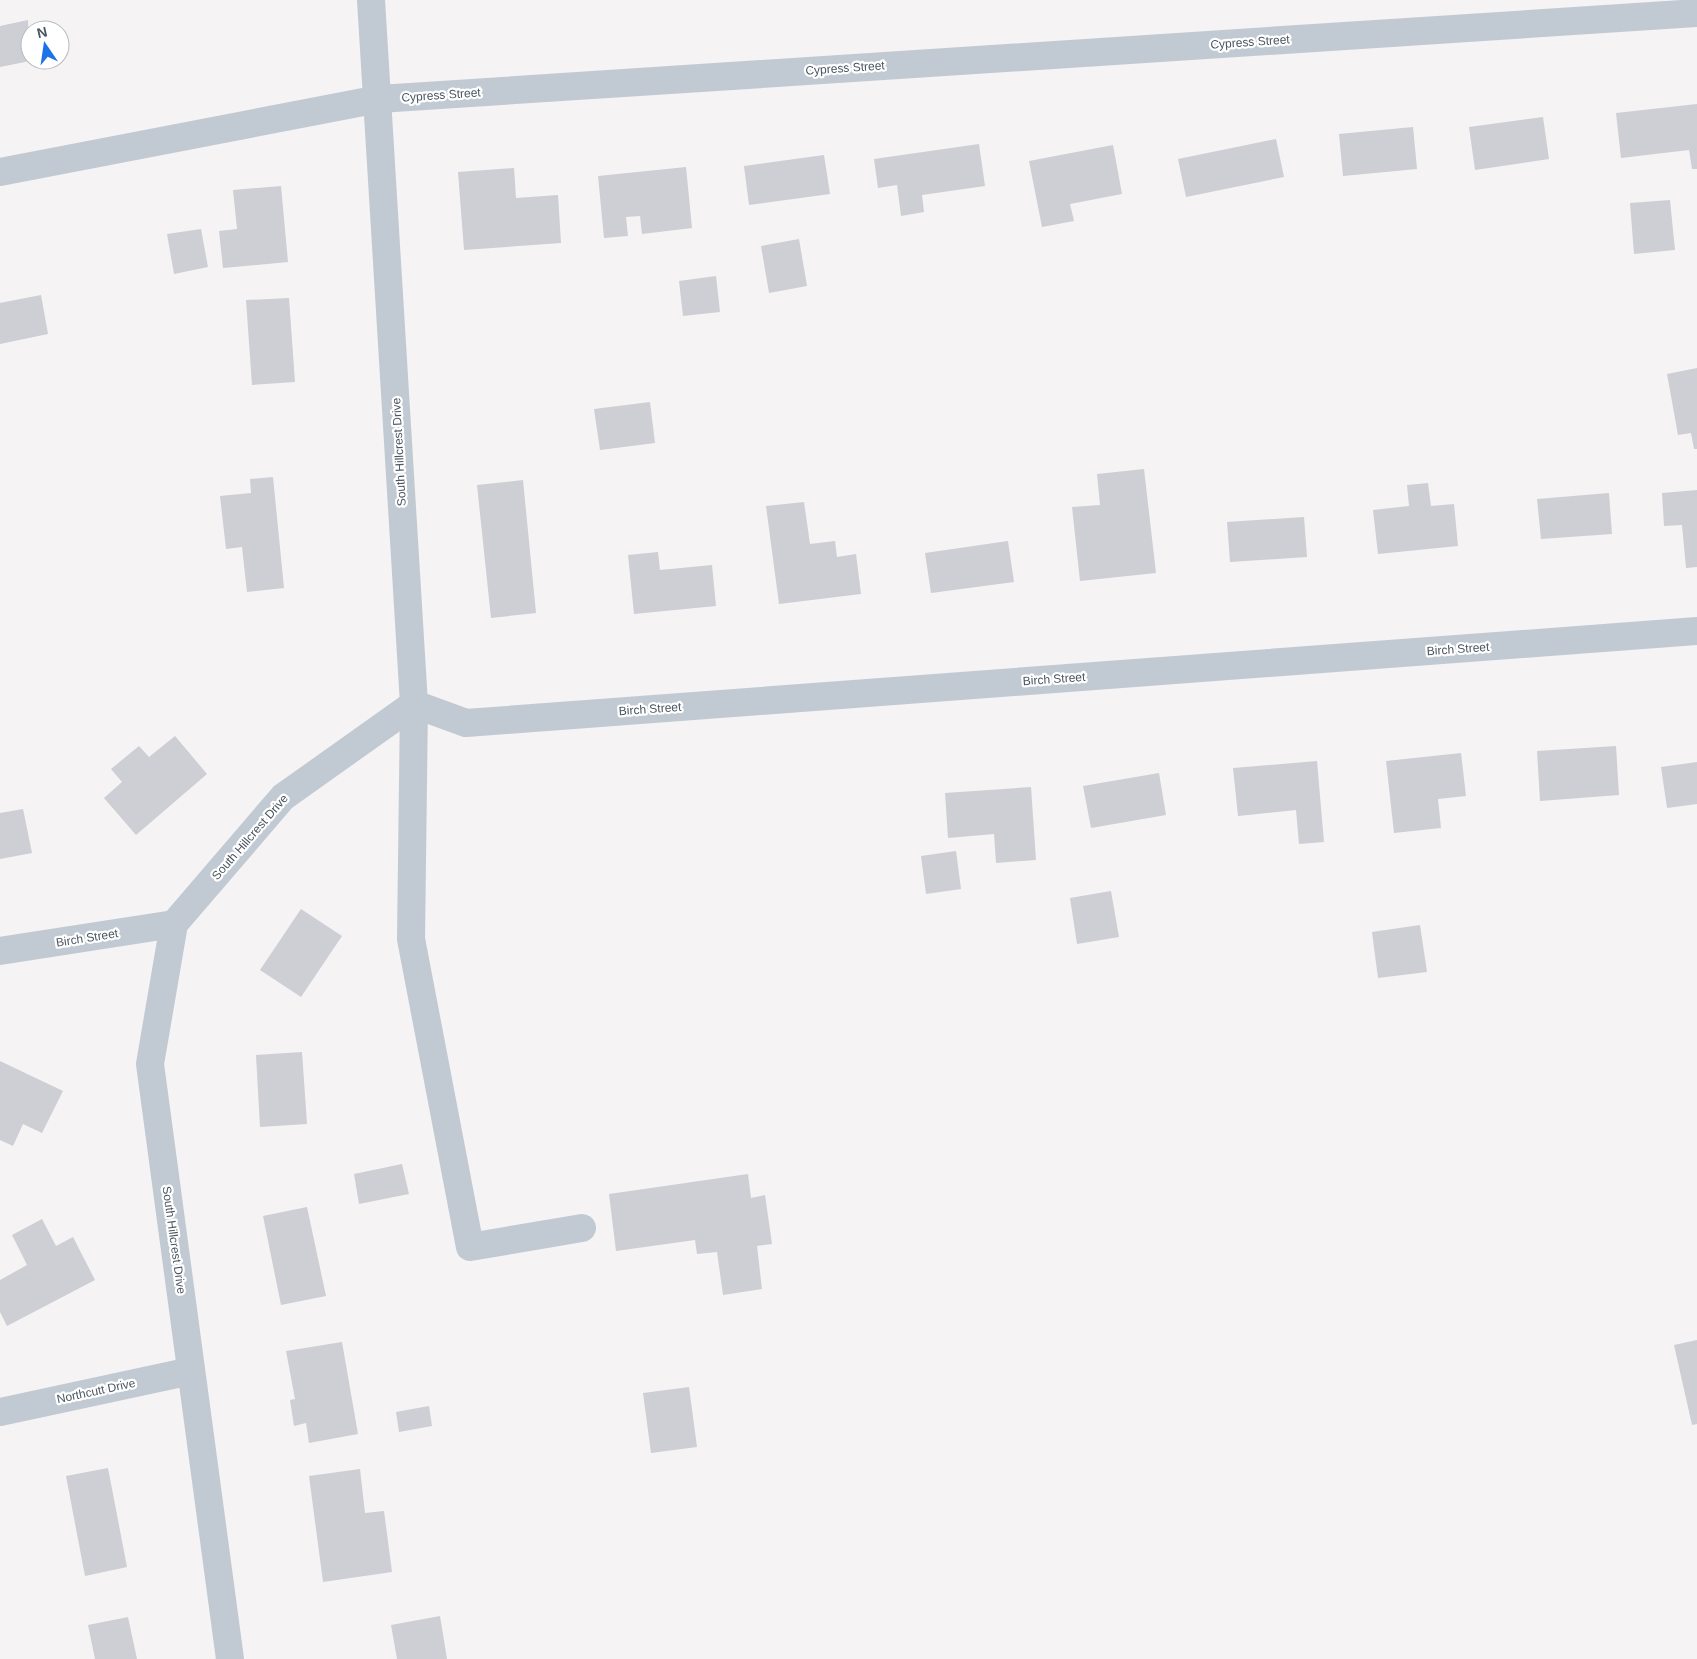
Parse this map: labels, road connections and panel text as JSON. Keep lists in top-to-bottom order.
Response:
{
  "streets": {
    "street": [
      "Cypress Street",
      "South Hillcrest Drive",
      "Birch Street",
      "Northcutt Drive"
    ]
  },
  "crossings": [
    ["Cypress Street", "South Hillcrest Drive"],
    ["South Hillcrest Drive", "Birch Street"],
    ["South Hillcrest Drive", "Northcutt Drive"]
  ],
  "north": "top"
}
